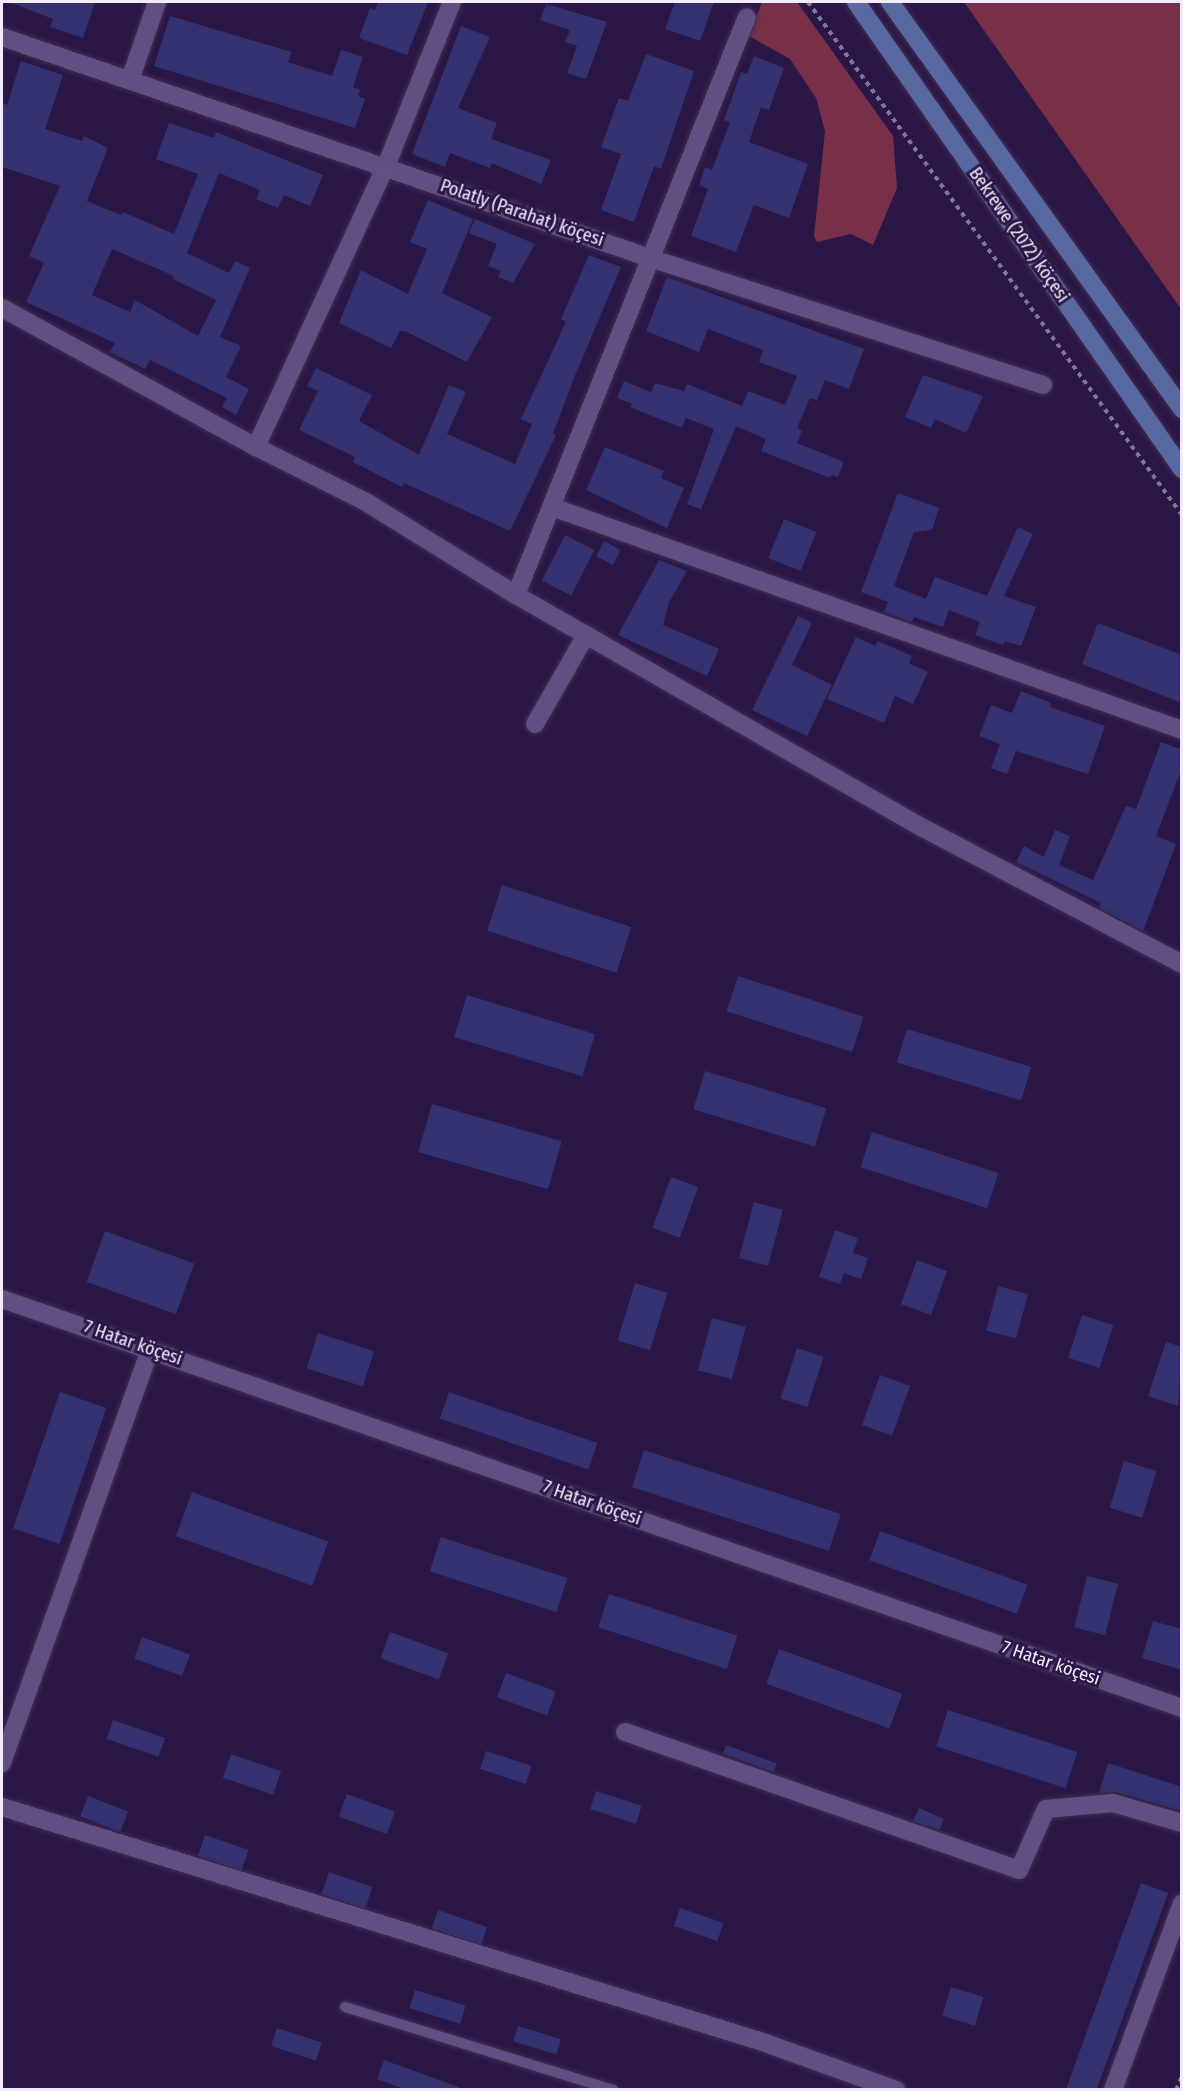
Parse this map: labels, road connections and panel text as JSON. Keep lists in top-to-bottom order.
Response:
{
  "streets": {
    "main road": ["Bekrewe (2072) köçesi"],
    "street": ["Polatly (Parahat) köçesi", "7 Hatar köçesi"]
  }
}
